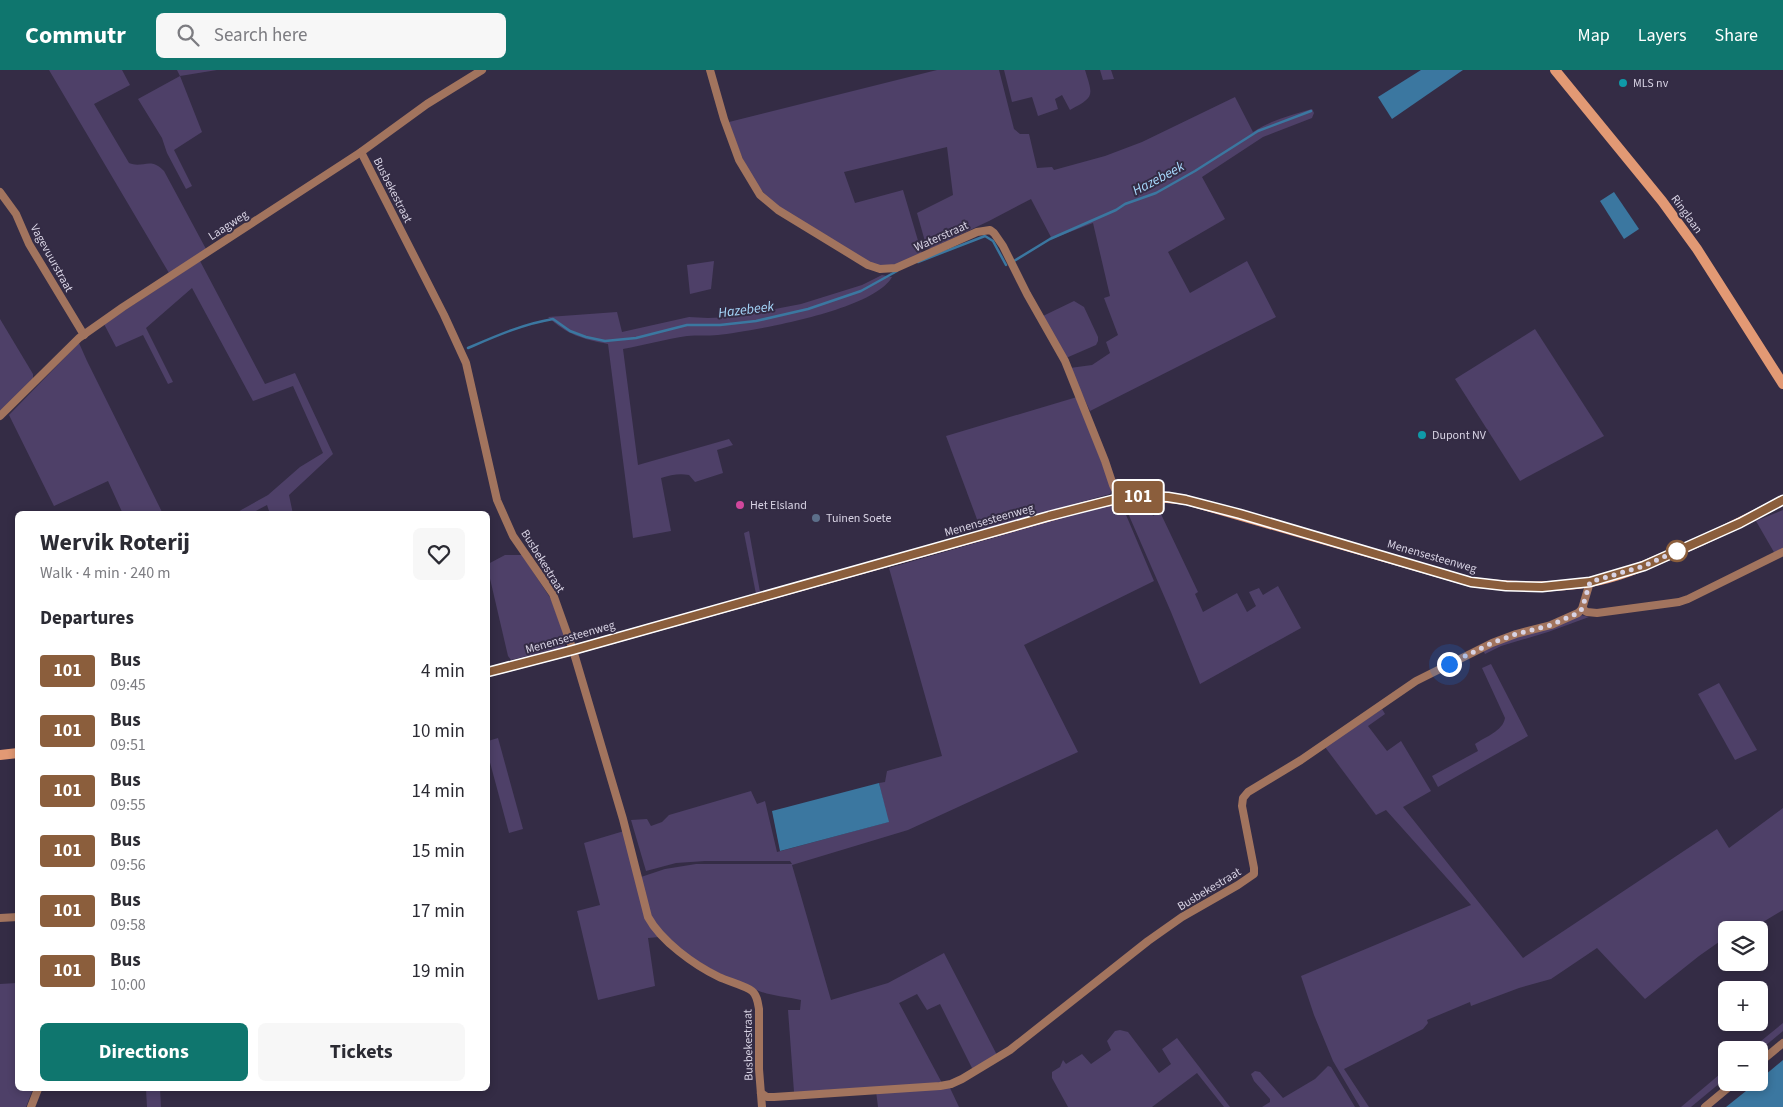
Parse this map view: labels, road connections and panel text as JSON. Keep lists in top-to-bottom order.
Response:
{
  "streets": {
    "street": [
      "Busbekestraat",
      "Ringlaan",
      "Laagweg",
      "Waterstraat",
      "Vagevuurstraat",
      "Menensesteenweg"
    ]
  },
  "crossings": [
    ["Busbekestraat", "Laagweg"],
    ["Busbekestraat", "Menensesteenweg"],
    ["Laagweg", "Vagevuurstraat"],
    ["Waterstraat", "Menensesteenweg"]
  ],
  "water": ["Hazebeek"],
  "places": [
    "MLS nv",
    "Dupont NV",
    "Het Elsland",
    "Tuinen Soete"
  ],
  "lines": ["bus line 101"],
  "page": {
    "header": "Commutr",
    "search": "Search here",
    "nav": ["Map", "Layers", "Share"],
    "on_map": "101",
    "heading": [
      ["Wervik Roterij", "Walk · 4 min · 240 m"],
      "Departures"
    ],
    "list": [
      {
        "mark": "101",
        "name": "Bus",
        "note": "09:45",
        "value": "4 min"
      },
      {
        "mark": "101",
        "name": "Bus",
        "note": "09:51",
        "value": "10 min"
      },
      {
        "mark": "101",
        "name": "Bus",
        "note": "09:55",
        "value": "14 min"
      },
      {
        "mark": "101",
        "name": "Bus",
        "note": "09:56",
        "value": "15 min"
      },
      {
        "mark": "101",
        "name": "Bus",
        "note": "09:58",
        "value": "17 min"
      },
      {
        "mark": "101",
        "name": "Bus",
        "note": "10:00",
        "value": "19 min"
      }
    ],
    "map_buttons": ["+", "−"],
    "buttons": ["Directions", "Tickets"]
  }
}
